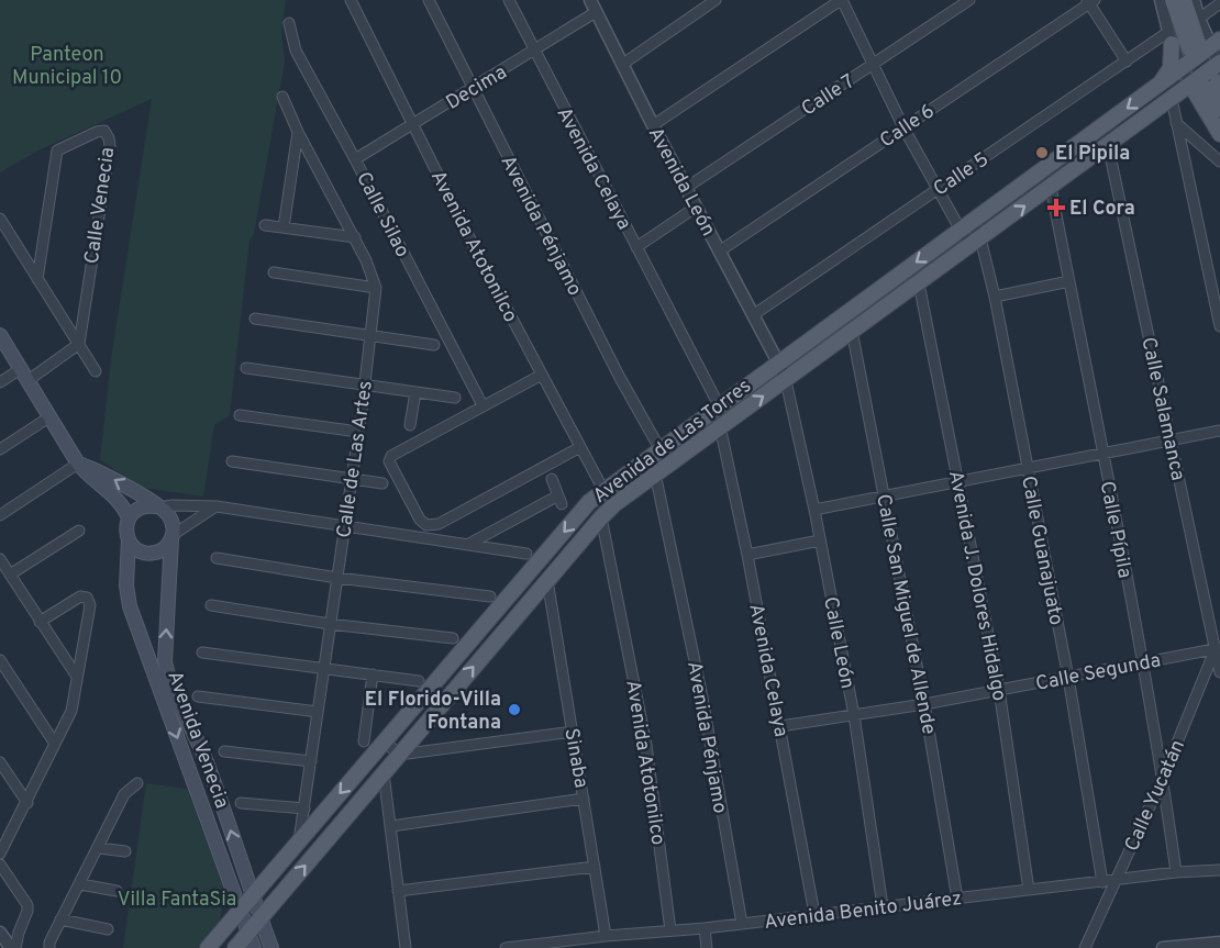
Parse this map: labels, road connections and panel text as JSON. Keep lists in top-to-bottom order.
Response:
{
  "streets": {
    "main road": ["Avenida de Las Torres", "Avenida Venecia"],
    "street": [
      "Decima",
      "Calle 7",
      "Calle 6",
      "Avenida Celaya",
      "Calle 5",
      "Avenida León",
      "Calle Venecia",
      "Calle Silao",
      "Avenida Pénjamo",
      "Avenida Atotonilco",
      "Calle Salamanca",
      "Calle de Las Artes",
      "Calle Pípila",
      "Calle Guanajuato",
      "Avenida J. Dolores Hidalgo",
      "Calle San Miguel de Allende",
      "Calle León",
      "Calle Segunda",
      "Sinaba",
      "Calle Yucatán",
      "Avenida Benito Juárez"
    ]
  },
  "crossings": [
    ["Decima", "Avenida Celaya"],
    ["Decima", "Avenida León"],
    ["Decima", "Calle Silao"],
    ["Decima", "Avenida Pénjamo"],
    ["Decima", "Avenida Atotonilco"],
    ["Calle 7", "Avenida León"],
    ["Calle 7", "Calle Guanajuato"],
    ["Calle 6", "Avenida León"],
    ["Calle 6", "Calle Guanajuato"],
    ["Avenida Celaya", "Avenida de Las Torres"],
    ["Avenida Celaya", "Calle Segunda"],
    ["Avenida Celaya", "Avenida Benito Juárez"],
    ["Calle 5", "Avenida León"],
    ["Calle 5", "Calle Guanajuato"],
    ["Avenida León", "Avenida de Las Torres"],
    ["Avenida León", "Calle León"],
    ["Avenida Pénjamo", "Avenida de Las Torres"],
    ["Avenida Pénjamo", "Avenida Benito Juárez"],
    ["Avenida Atotonilco", "Avenida de Las Torres"],
    ["Avenida Atotonilco", "Avenida Benito Juárez"],
    ["Calle Salamanca", "Avenida de Las Torres"],
    ["Calle Salamanca", "Calle Segunda"],
    ["Calle Salamanca", "Calle Yucatán"],
    ["Avenida de Las Torres", "Calle de Las Artes"],
    ["Avenida de Las Torres", "Calle Pípila"],
    ["Avenida de Las Torres", "Calle Guanajuato"],
    ["Avenida de Las Torres", "Avenida J. Dolores Hidalgo"],
    ["Avenida de Las Torres", "Calle San Miguel de Allende"],
    ["Avenida de Las Torres", "Calle León"],
    ["Avenida de Las Torres", "Avenida Venecia"],
    ["Avenida de Las Torres", "Sinaba"],
    ["Calle Pípila", "Calle Segunda"],
    ["Calle Pípila", "Calle Yucatán"],
    ["Calle Pípila", "Avenida Benito Juárez"],
    ["Calle Guanajuato", "Calle Segunda"],
    ["Calle Guanajuato", "Avenida Benito Juárez"],
    ["Avenida J. Dolores Hidalgo", "Calle Segunda"],
    ["Avenida J. Dolores Hidalgo", "Avenida Benito Juárez"],
    ["Calle San Miguel de Allende", "Calle Segunda"],
    ["Calle San Miguel de Allende", "Avenida Benito Juárez"],
    ["Calle León", "Calle Segunda"],
    ["Calle León", "Avenida Benito Juárez"],
    ["Calle Segunda", "Calle Yucatán"],
    ["Sinaba", "Avenida Benito Juárez"],
    ["Calle Yucatán", "Avenida Benito Juárez"]
  ],
  "parks": ["Panteon Municipal 10", "Villa FantaSia"],
  "places": {
    "other": ["El Pipila", "El Florido-Villa Fontana"],
    "health": ["El Cora"]
  }
}
